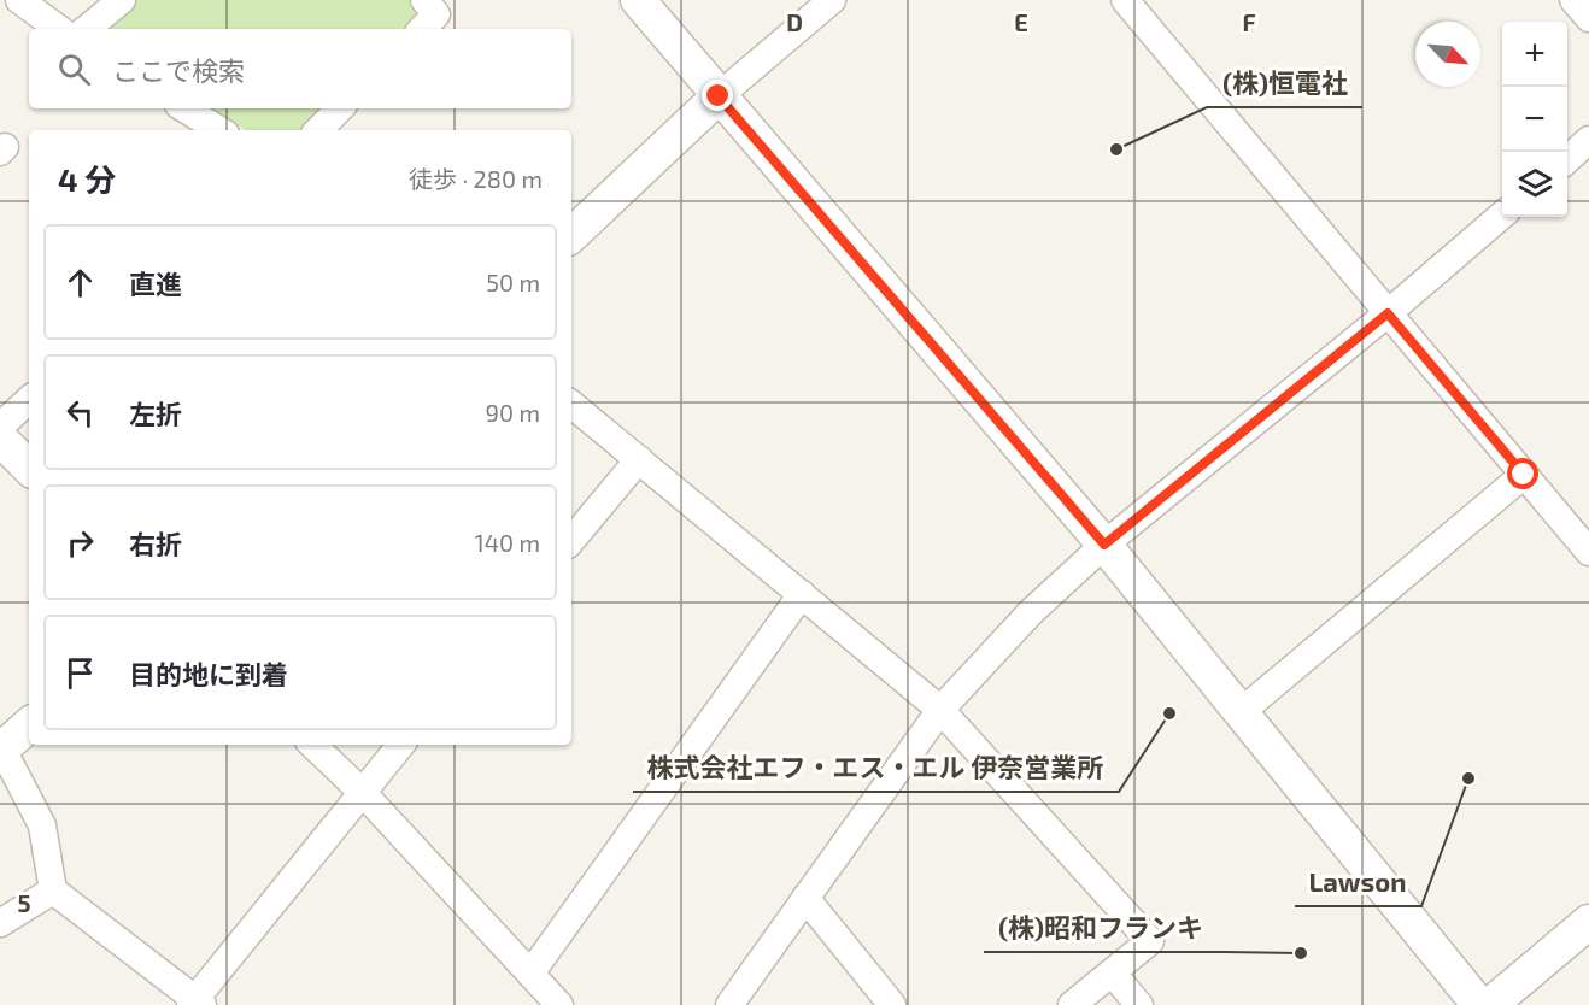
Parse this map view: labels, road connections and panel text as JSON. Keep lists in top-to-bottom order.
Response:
{
  "places": [
    "(株)恒電社",
    "株式会社エフ・エス・エル 伊奈営業所",
    "Lawson",
    "(株)昭和フランキ"
  ],
  "north": "bottom right",
  "page": {
    "map_buttons": ["+", "−"],
    "search": "ここで検索",
    "heading": ["4 分", "徒歩 · 280 m"],
    "list": [
      ["直進", "50 m"],
      ["左折", "90 m"],
      ["右折", "140 m"],
      "目的地に到着"
    ]
  },
  "grid": {
    "columns": ["D", "E", "F"],
    "rows": ["5"]
  }
}
